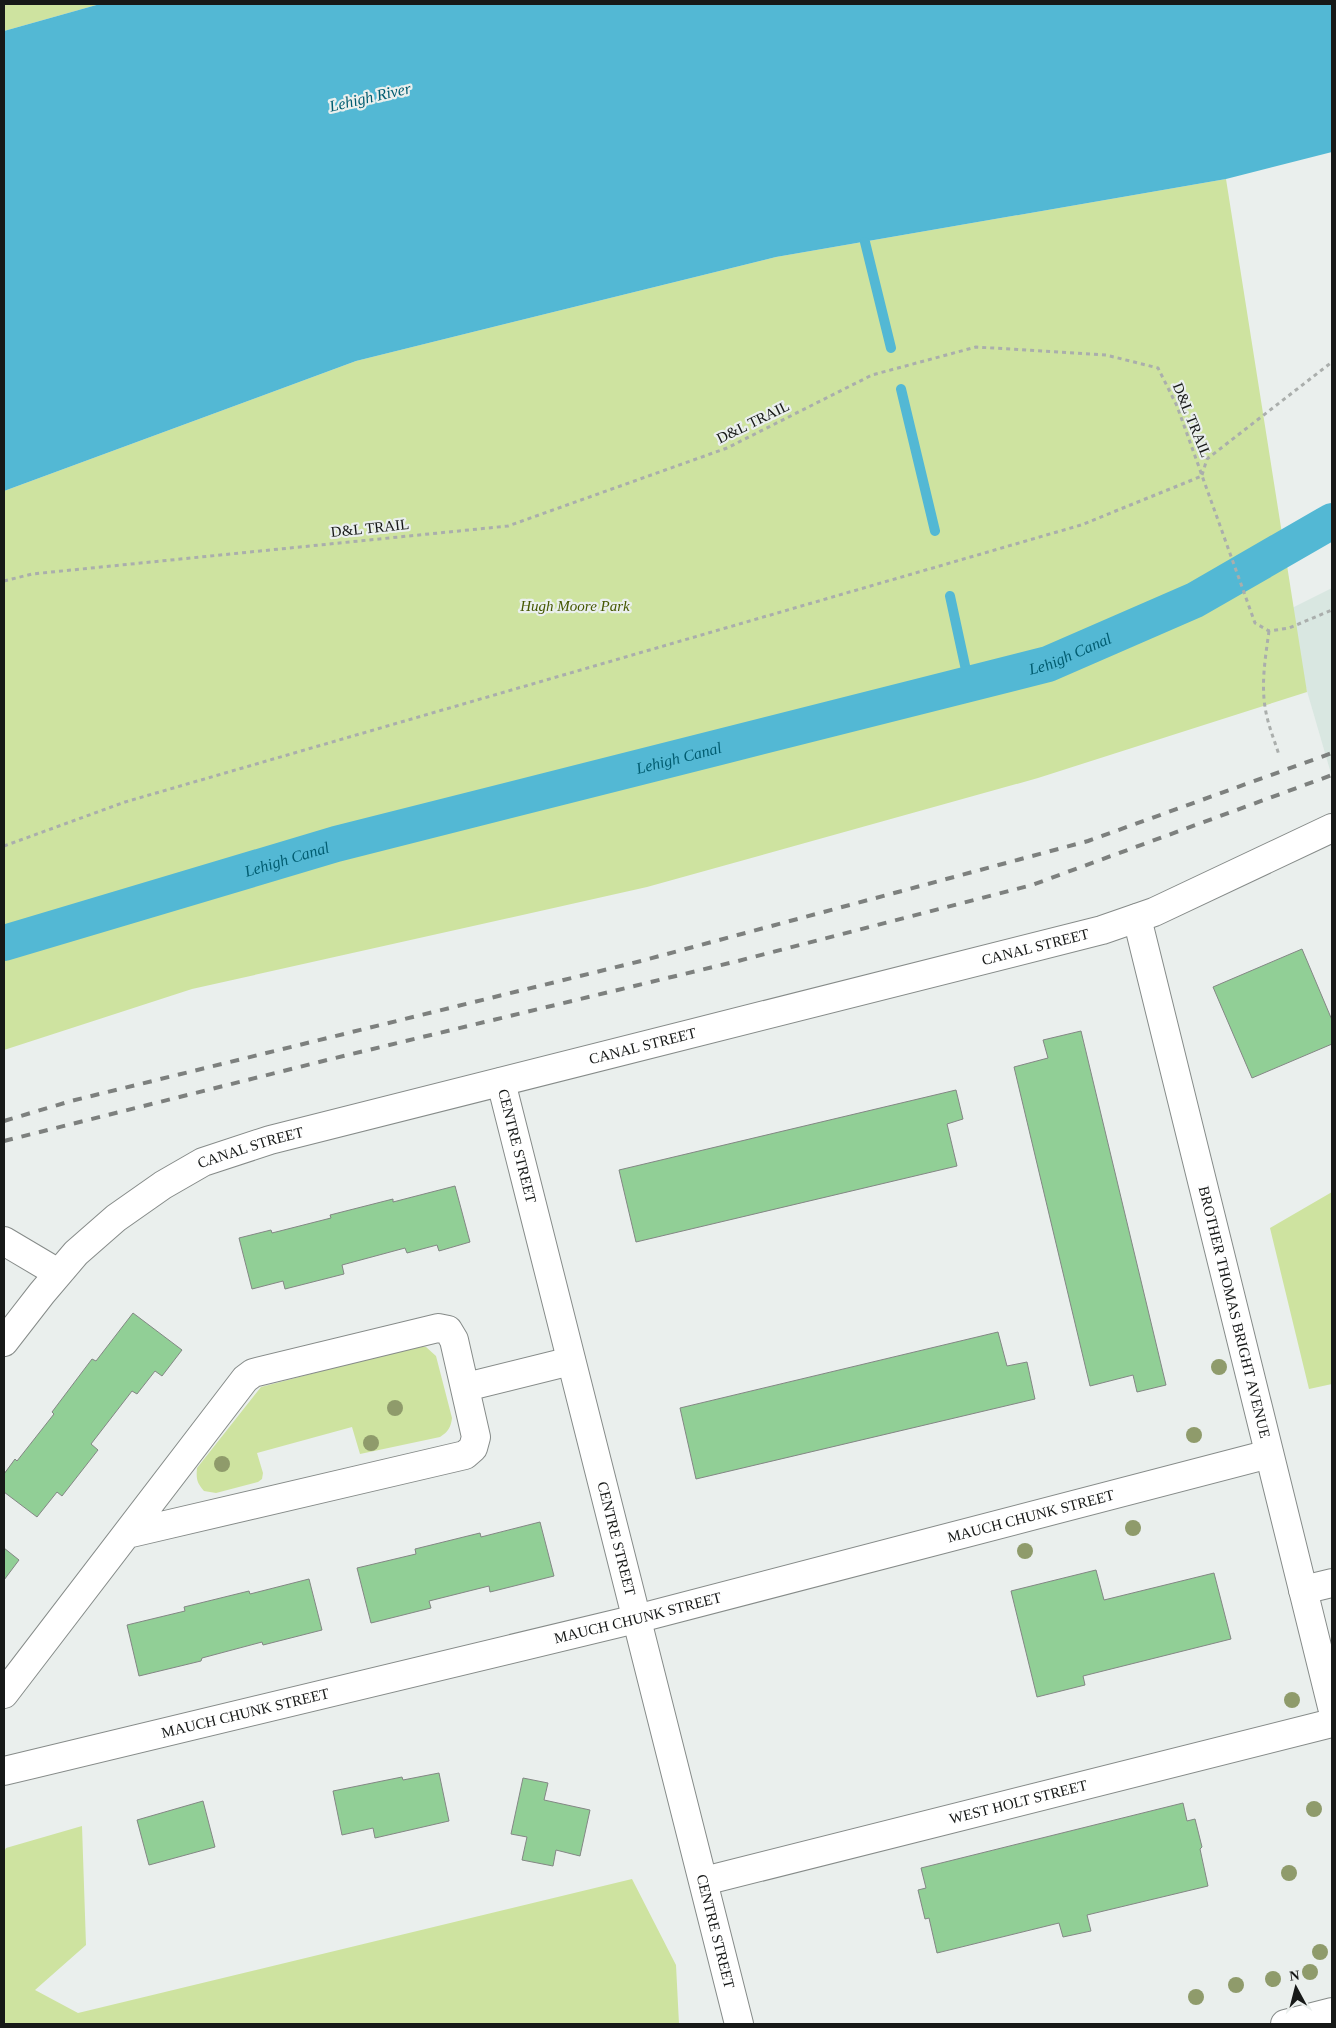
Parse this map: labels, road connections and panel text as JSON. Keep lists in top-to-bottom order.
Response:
{
  "streets": {
    "street": [
      "CANAL STREET",
      "CENTRE STREET",
      "BROTHER THOMAS BRIGHT AVENUE",
      "MAUCH CHUNK STREET",
      "WEST HOLT STREET"
    ],
    "path": ["D&L TRAIL"]
  },
  "crossings": [
    ["CANAL STREET", "CENTRE STREET"],
    ["CANAL STREET", "BROTHER THOMAS BRIGHT AVENUE"],
    ["CENTRE STREET", "MAUCH CHUNK STREET"],
    ["CENTRE STREET", "WEST HOLT STREET"],
    ["BROTHER THOMAS BRIGHT AVENUE", "MAUCH CHUNK STREET"]
  ],
  "water": ["Lehigh River", "Lehigh Canal"],
  "parks": ["Hugh Moore Park"],
  "north": "top"
}
